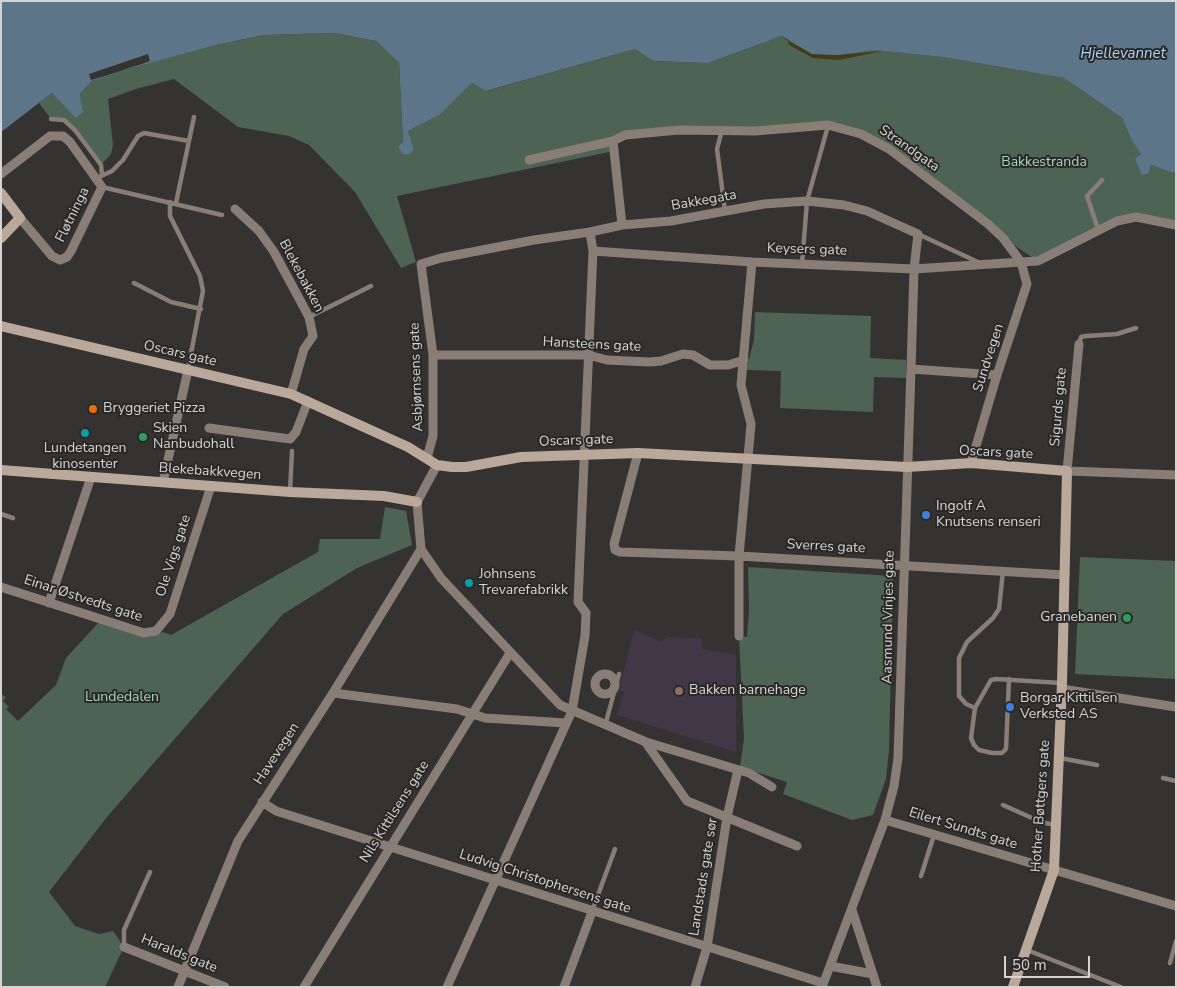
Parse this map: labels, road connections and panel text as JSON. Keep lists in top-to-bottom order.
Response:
{
  "streets": {
    "street": [
      "Strandgata",
      "Bakkegata",
      "Fløtninga",
      "Keysers gate",
      "Blekebakken",
      "Hansteens gate",
      "Oscars gate",
      "Sundvegen",
      "Asbjørnsens gate",
      "Sigurds gate",
      "Blekebakkvegen",
      "Sverres gate",
      "Ole Vigs gate",
      "Einar Østvedts gate",
      "Aasmund Vinjes gate",
      "Havevegen",
      "Hother Bøttgers gate",
      "Nils Kittilsens gate",
      "Eilert Sundts gate",
      "Landstads gate sør",
      "Ludvig Christophersens gate",
      "Haralds gate"
    ]
  },
  "crossings": [
    ["Strandgata", "Keysers gate"],
    ["Strandgata", "Sundvegen"],
    ["Bakkegata", "Keysers gate"],
    ["Bakkegata", "Asbjørnsens gate"],
    ["Bakkegata", "Aasmund Vinjes gate"],
    ["Keysers gate", "Sundvegen"],
    ["Keysers gate", "Aasmund Vinjes gate"],
    ["Blekebakken", "Oscars gate"],
    ["Hansteens gate", "Asbjørnsens gate"],
    ["Oscars gate", "Sundvegen"],
    ["Oscars gate", "Asbjørnsens gate"],
    ["Oscars gate", "Sigurds gate"],
    ["Oscars gate", "Sverres gate"],
    ["Oscars gate", "Aasmund Vinjes gate"],
    ["Oscars gate", "Hother Bøttgers gate"],
    ["Sigurds gate", "Hother Bøttgers gate"],
    ["Blekebakkvegen", "Ole Vigs gate"],
    ["Sverres gate", "Aasmund Vinjes gate"],
    ["Sverres gate", "Hother Bøttgers gate"],
    ["Ole Vigs gate", "Einar Østvedts gate"],
    ["Aasmund Vinjes gate", "Eilert Sundts gate"],
    ["Aasmund Vinjes gate", "Ludvig Christophersens gate"],
    ["Havevegen", "Ludvig Christophersens gate"],
    ["Havevegen", "Haralds gate"],
    ["Hother Bøttgers gate", "Eilert Sundts gate"],
    ["Nils Kittilsens gate", "Ludvig Christophersens gate"],
    ["Landstads gate sør", "Ludvig Christophersens gate"]
  ],
  "water": ["Hjellevannet"],
  "parks": ["Bakkestranda", "Lundedalen"],
  "places": [
    "Bryggeriet Pizza",
    "Lundetangen kinosenter",
    "Skien Nanbudohall",
    "Ingolf A Knutsens renseri",
    "Johnsens Trevarefabrikk",
    "Granebanen",
    "Bakken barnehage",
    "Borgar Kittilsen Verksted AS"
  ],
  "scale_bar": "50 m"
}
